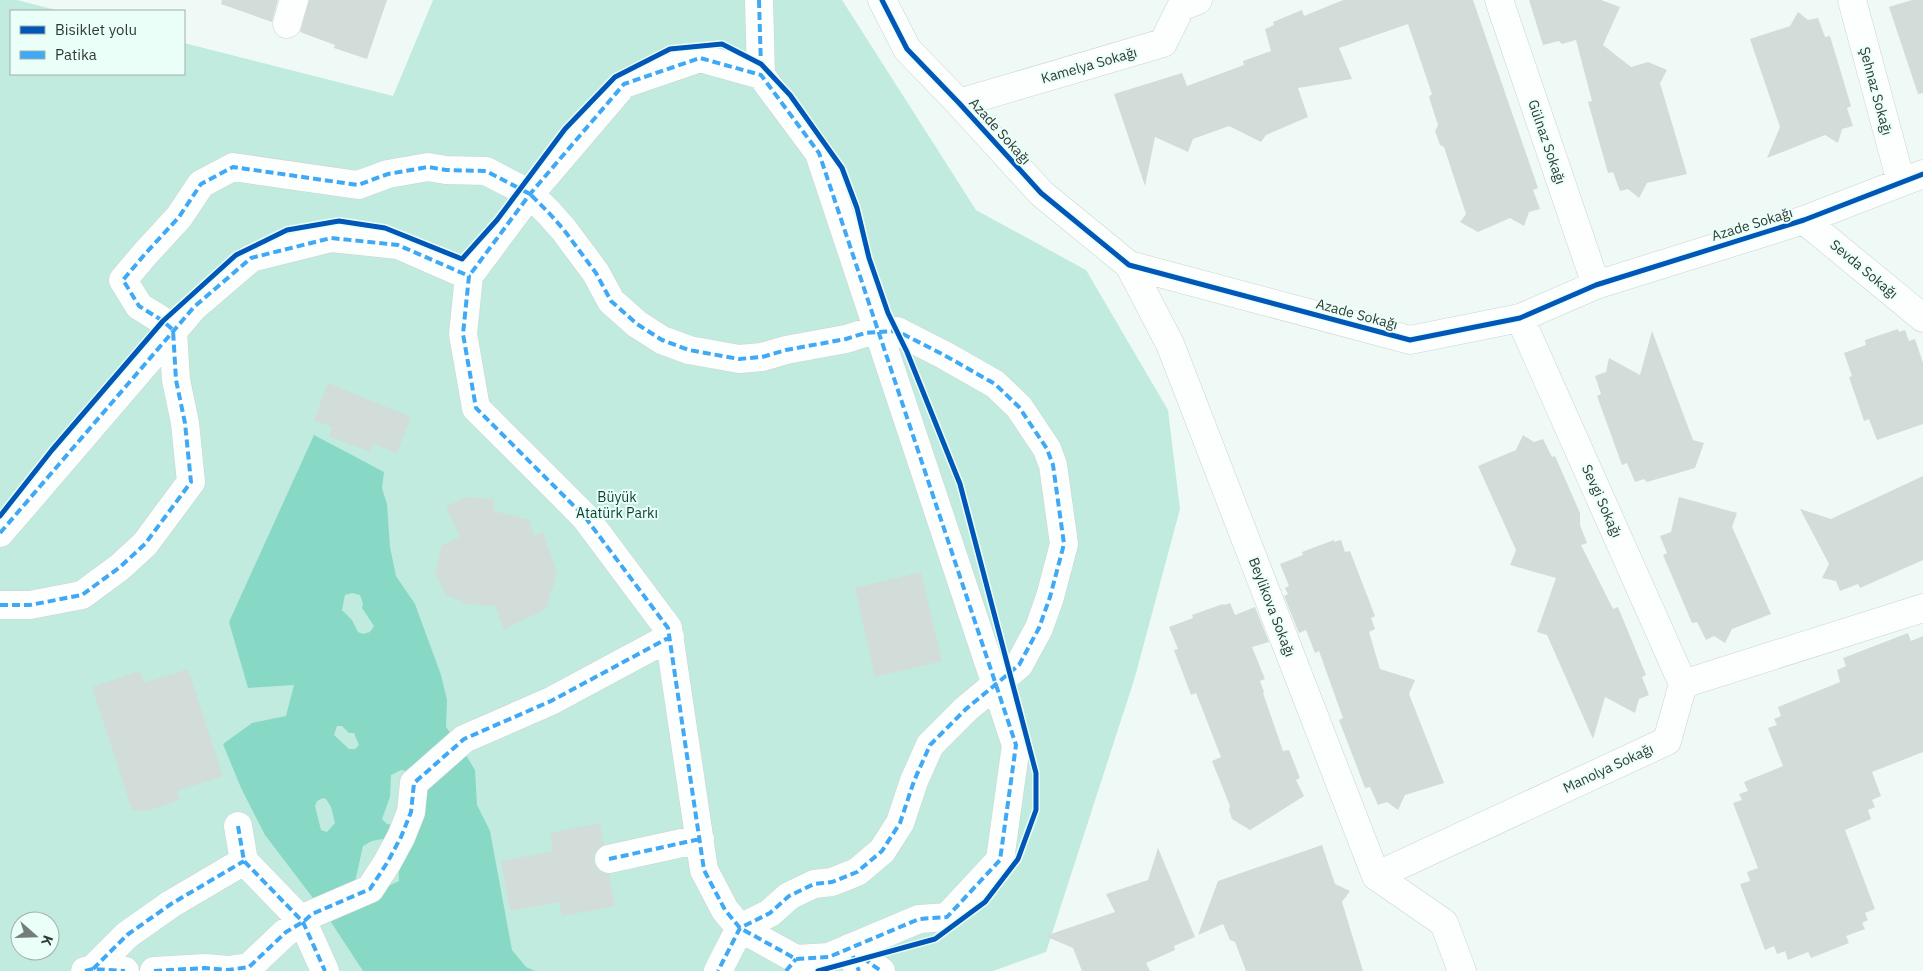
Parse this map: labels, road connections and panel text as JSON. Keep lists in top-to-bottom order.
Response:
{
  "streets": {
    "street": [
      "Kamelya Sokağı",
      "Şehnaz Sokağı",
      "Azade Sokağı",
      "Gülnaz Sokağı",
      "Sevda Sokağı",
      "Sevgi Sokağı",
      "Beylikova Sokağı",
      "Manolya Sokağı"
    ]
  },
  "crossings": [
    ["Kamelya Sokağı", "Azade Sokağı"],
    ["Şehnaz Sokağı", "Azade Sokağı"],
    ["Azade Sokağı", "Gülnaz Sokağı"],
    ["Azade Sokağı", "Sevda Sokağı"],
    ["Azade Sokağı", "Sevgi Sokağı"],
    ["Azade Sokağı", "Beylikova Sokağı"],
    ["Sevgi Sokağı", "Manolya Sokağı"],
    ["Beylikova Sokağı", "Manolya Sokağı"]
  ],
  "parks": ["Büyük Atatürk Parkı"],
  "legend": ["Bisiklet yolu", "Patika"],
  "north": "right"
}
